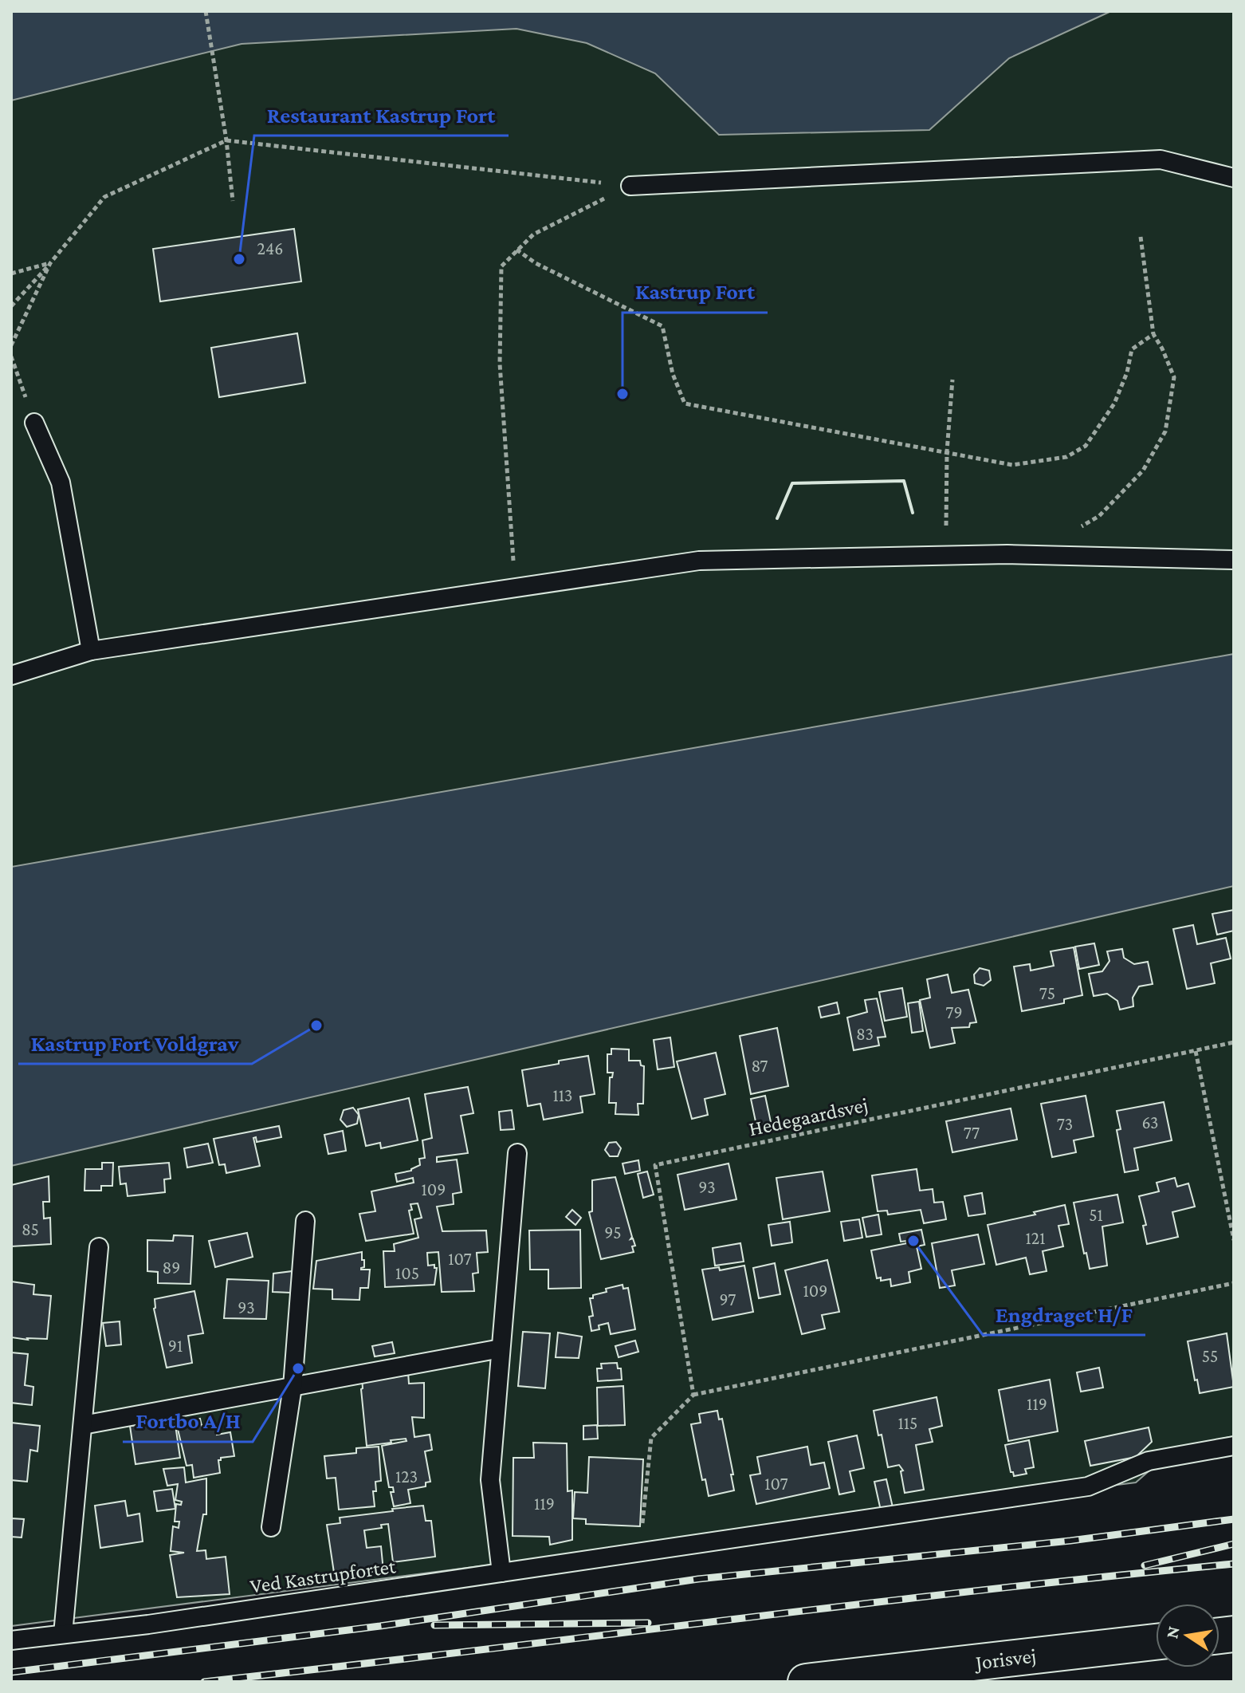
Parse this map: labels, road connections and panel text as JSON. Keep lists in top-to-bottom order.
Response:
{
  "streets": {
    "street": ["Jorisvej"],
    "lane": ["Ved Kastrupfortet"],
    "path": ["Hedegaardsvej"]
  },
  "places": [
    "Restaurant Kastrup Fort",
    "Kastrup Fort",
    "Kastrup Fort Voldgrav",
    "Engdraget H/F",
    "Fortbo A/H"
  ],
  "house_numbers": [
    "246",
    "75",
    "79",
    "83",
    "87",
    "113",
    "63",
    "73",
    "77",
    "93",
    "109",
    "51",
    "85",
    "95",
    "121",
    "107",
    "89",
    "105",
    "109",
    "97",
    "93",
    "91",
    "55",
    "119",
    "115",
    "123",
    "107",
    "119"
  ],
  "north": "left"
}
